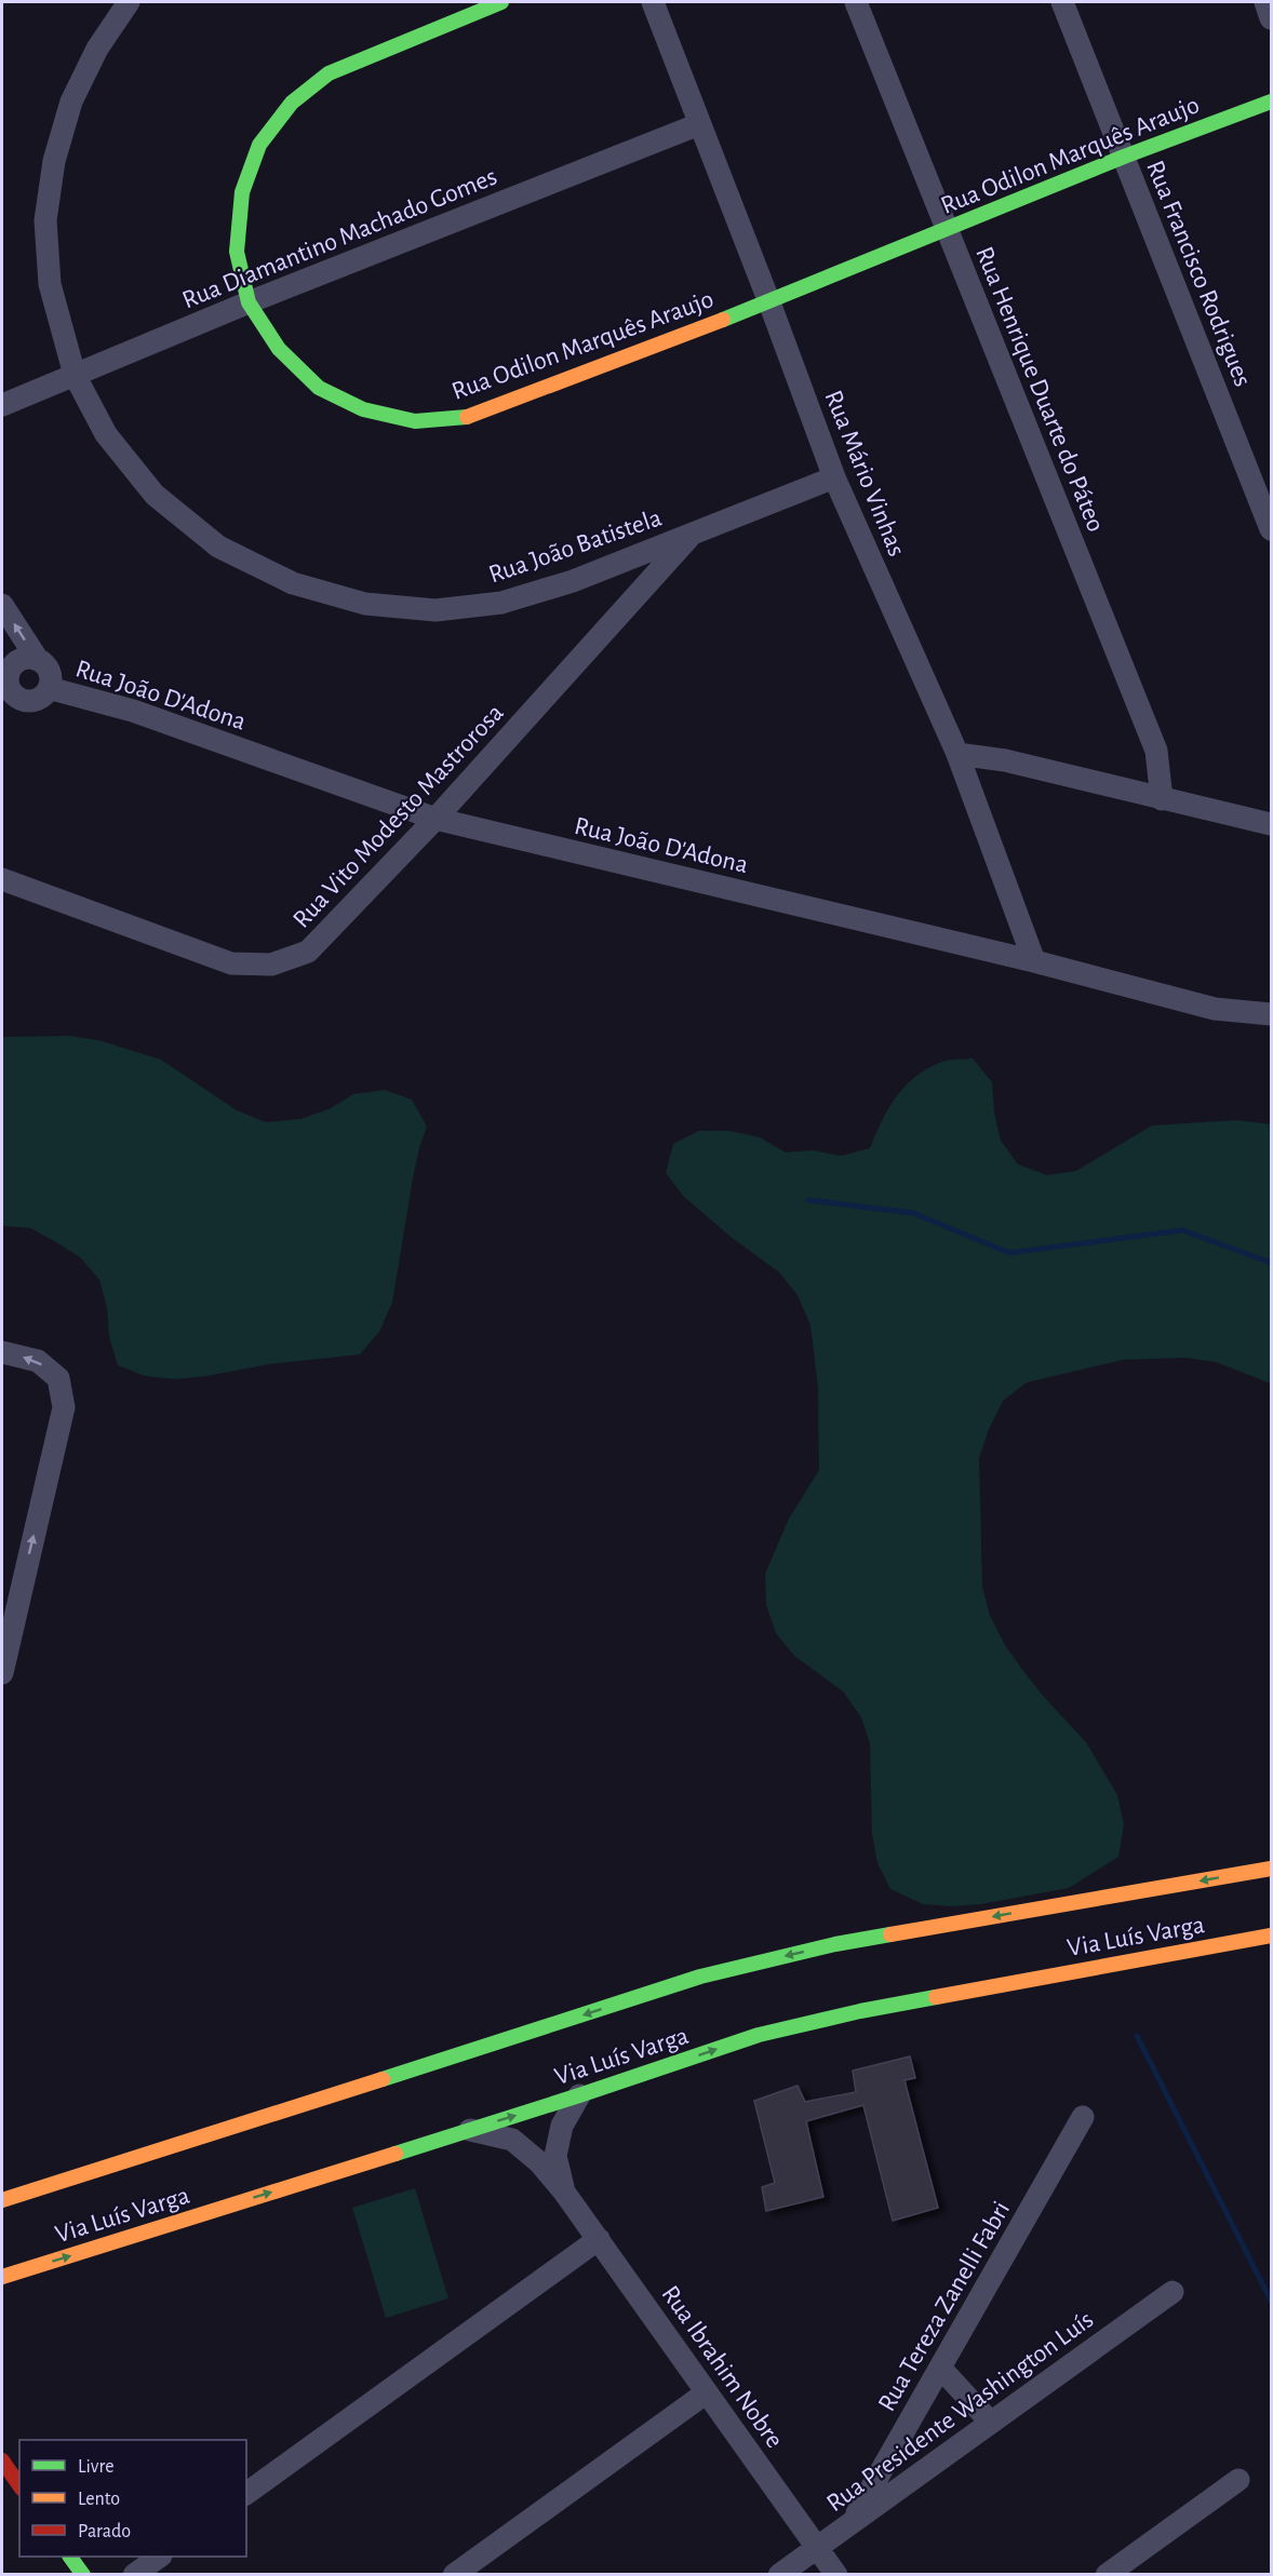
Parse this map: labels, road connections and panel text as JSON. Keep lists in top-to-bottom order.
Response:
{
  "streets": {
    "main road": ["Rua Odilon Marquês Araujo", "Via Luís Varga"],
    "street": [
      "Rua Diamantino Machado Gomes",
      "Rua Francisco Rodrigues",
      "Rua Henrique Duarte do Páteo",
      "Rua Mário Vinhas",
      "Rua João Batistela",
      "Rua João D'Adona",
      "Rua Vito Modesto Mastrorosa",
      "Rua Tereza Zanelli Fabri",
      "Rua Ibrahim Nobre",
      "Rua Presidente Washington Luís"
    ]
  },
  "crossings": [
    ["Rua Odilon Marquês Araujo", "Rua Diamantino Machado Gomes"],
    ["Rua Odilon Marquês Araujo", "Rua Francisco Rodrigues"],
    ["Rua Odilon Marquês Araujo", "Rua Henrique Duarte do Páteo"],
    ["Rua Odilon Marquês Araujo", "Rua Mário Vinhas"],
    ["Rua Diamantino Machado Gomes", "Rua Mário Vinhas"],
    ["Rua Diamantino Machado Gomes", "Rua João Batistela"],
    ["Rua Mário Vinhas", "Rua João Batistela"],
    ["Rua Mário Vinhas", "Rua João D'Adona"],
    ["Rua João Batistela", "Rua Vito Modesto Mastrorosa"],
    ["Rua João D'Adona", "Rua Vito Modesto Mastrorosa"],
    ["Via Luís Varga", "Rua Ibrahim Nobre"],
    ["Rua Tereza Zanelli Fabri", "Rua Presidente Washington Luís"],
    ["Rua Ibrahim Nobre", "Rua Presidente Washington Luís"]
  ],
  "legend": ["Livre", "Lento", "Parado"]
}
